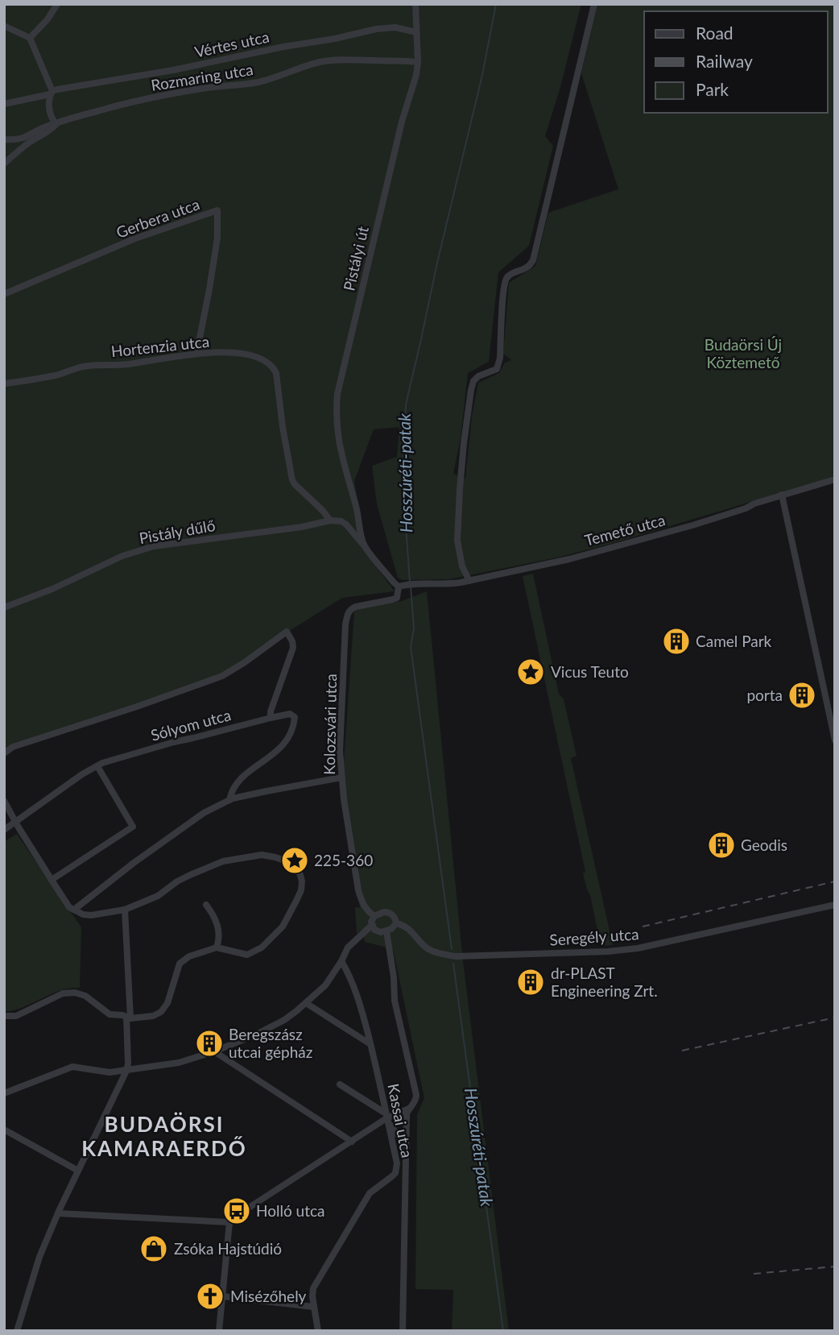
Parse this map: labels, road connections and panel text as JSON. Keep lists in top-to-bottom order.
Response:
{
  "streets": {
    "street": [
      "Vértes utca",
      "Rozmaring utca",
      "Gerbera utca",
      "Pistályi út",
      "Hortenzia utca",
      "Temető utca",
      "Pistály dűlő",
      "Kolozsvári utca",
      "Sólyom utca",
      "Seregély utca",
      "Kassai utca"
    ]
  },
  "crossings": [
    ["Vértes utca", "Pistályi út"],
    ["Rozmaring utca", "Pistályi út"],
    ["Gerbera utca", "Hortenzia utca"],
    ["Hortenzia utca", "Pistály dűlő"],
    ["Temető utca", "Kolozsvári utca"],
    ["Kolozsvári utca", "Seregély utca"]
  ],
  "districts": ["BUDAÖRSI KAMARAERDŐ"],
  "water": ["Hosszúréti-patak"],
  "parks": ["Budaörsi Új Köztemető"],
  "places": {
    "building": [
      "Camel Park",
      "porta",
      "Geodis",
      "dr-PLAST Engineering Zrt.",
      "Beregszász utcai gépház"
    ],
    "place": ["Vicus Teuto", "225-360"],
    "bus stop": ["Holló utca"],
    "shop": ["Zsóka Hajstúdió"],
    "church": ["Misézőhely"]
  },
  "legend": ["Road", "Railway", "Park"]
}
